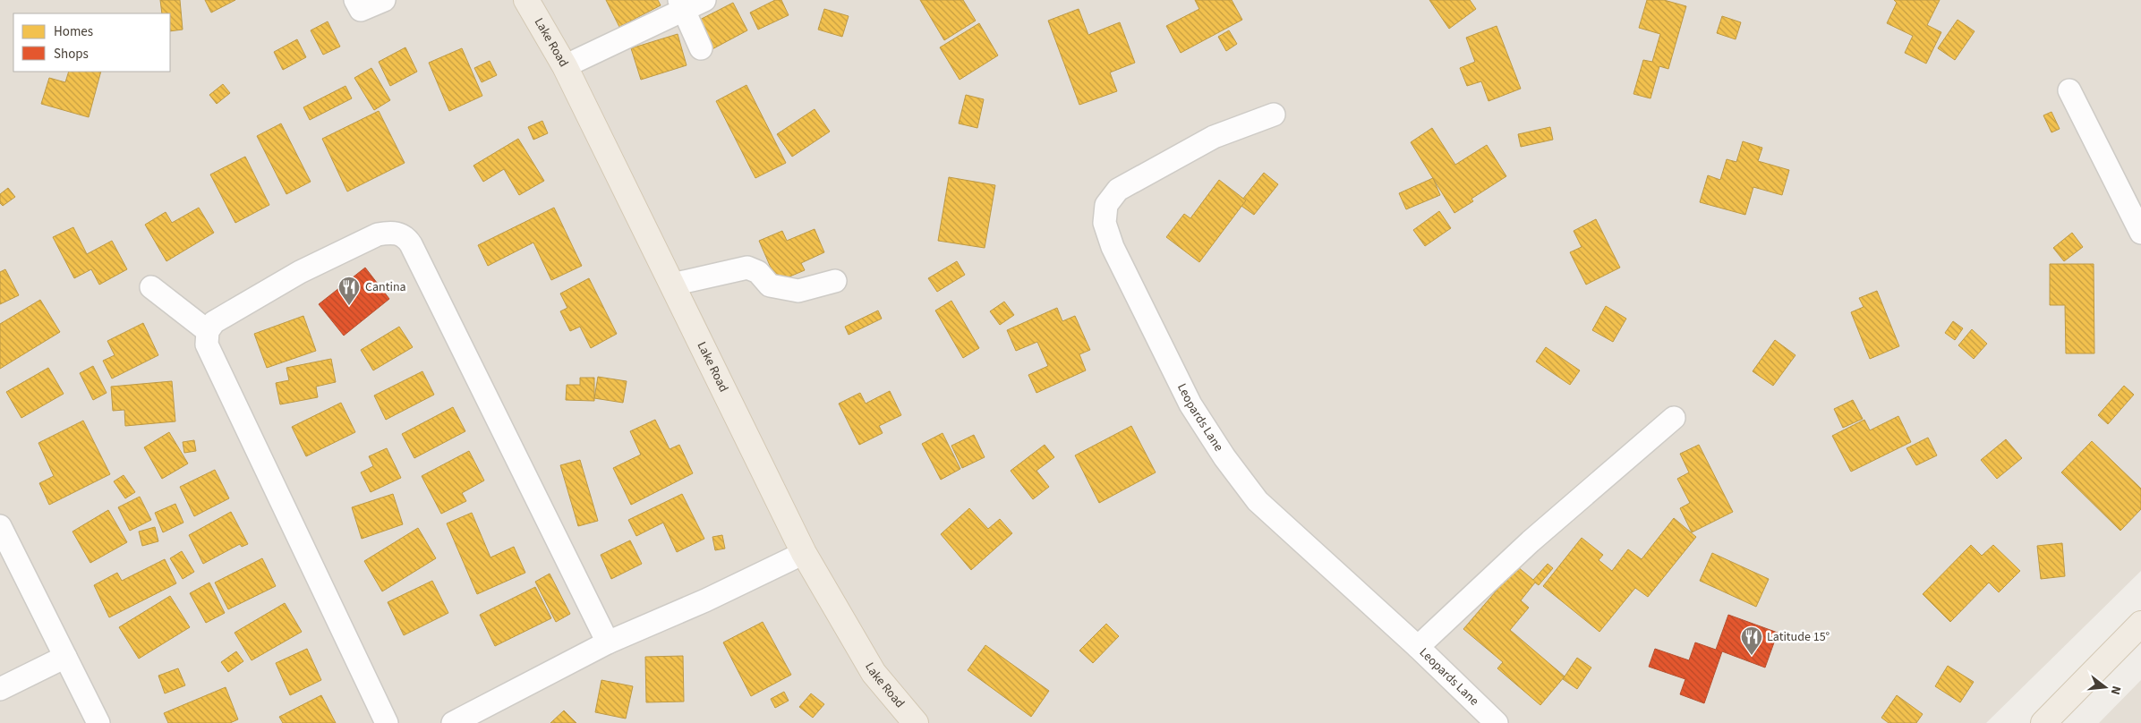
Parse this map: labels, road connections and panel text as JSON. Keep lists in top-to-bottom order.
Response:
{
  "streets": {
    "main road": ["Lake Road"],
    "street": ["Leopards Lane"]
  },
  "places": {
    "restaurant": ["Cantina", "Latitude 15°"]
  },
  "legend": ["Homes", "Shops"],
  "north": "right"
}
